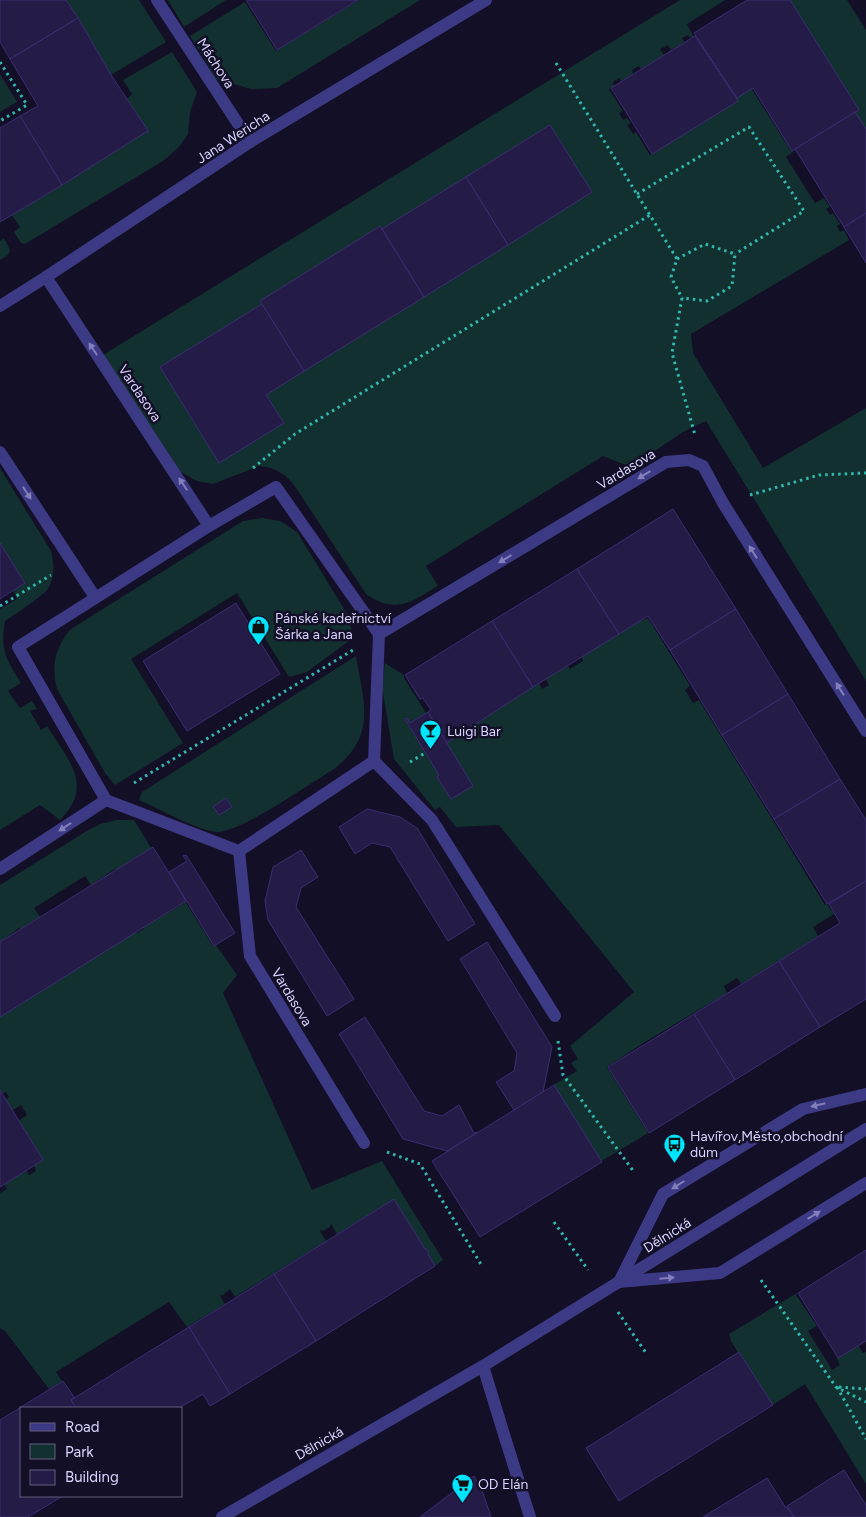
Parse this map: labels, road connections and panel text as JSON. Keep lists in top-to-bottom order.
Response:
{
  "streets": {
    "street": [
      "Máchova",
      "Jana Wericha",
      "Vardasova",
      "Dělnická"
    ]
  },
  "crossings": [
    ["Máchova", "Jana Wericha"],
    ["Jana Wericha", "Vardasova"]
  ],
  "places": {
    "shop": ["Pánské kadeřnictví Šárka a Jana"],
    "bar": ["Luigi Bar"],
    "bus stop": ["Havířov,Město,obchodní dům"],
    "supermarket": ["OD Elán"]
  },
  "legend": ["Road", "Park", "Building"]
}
